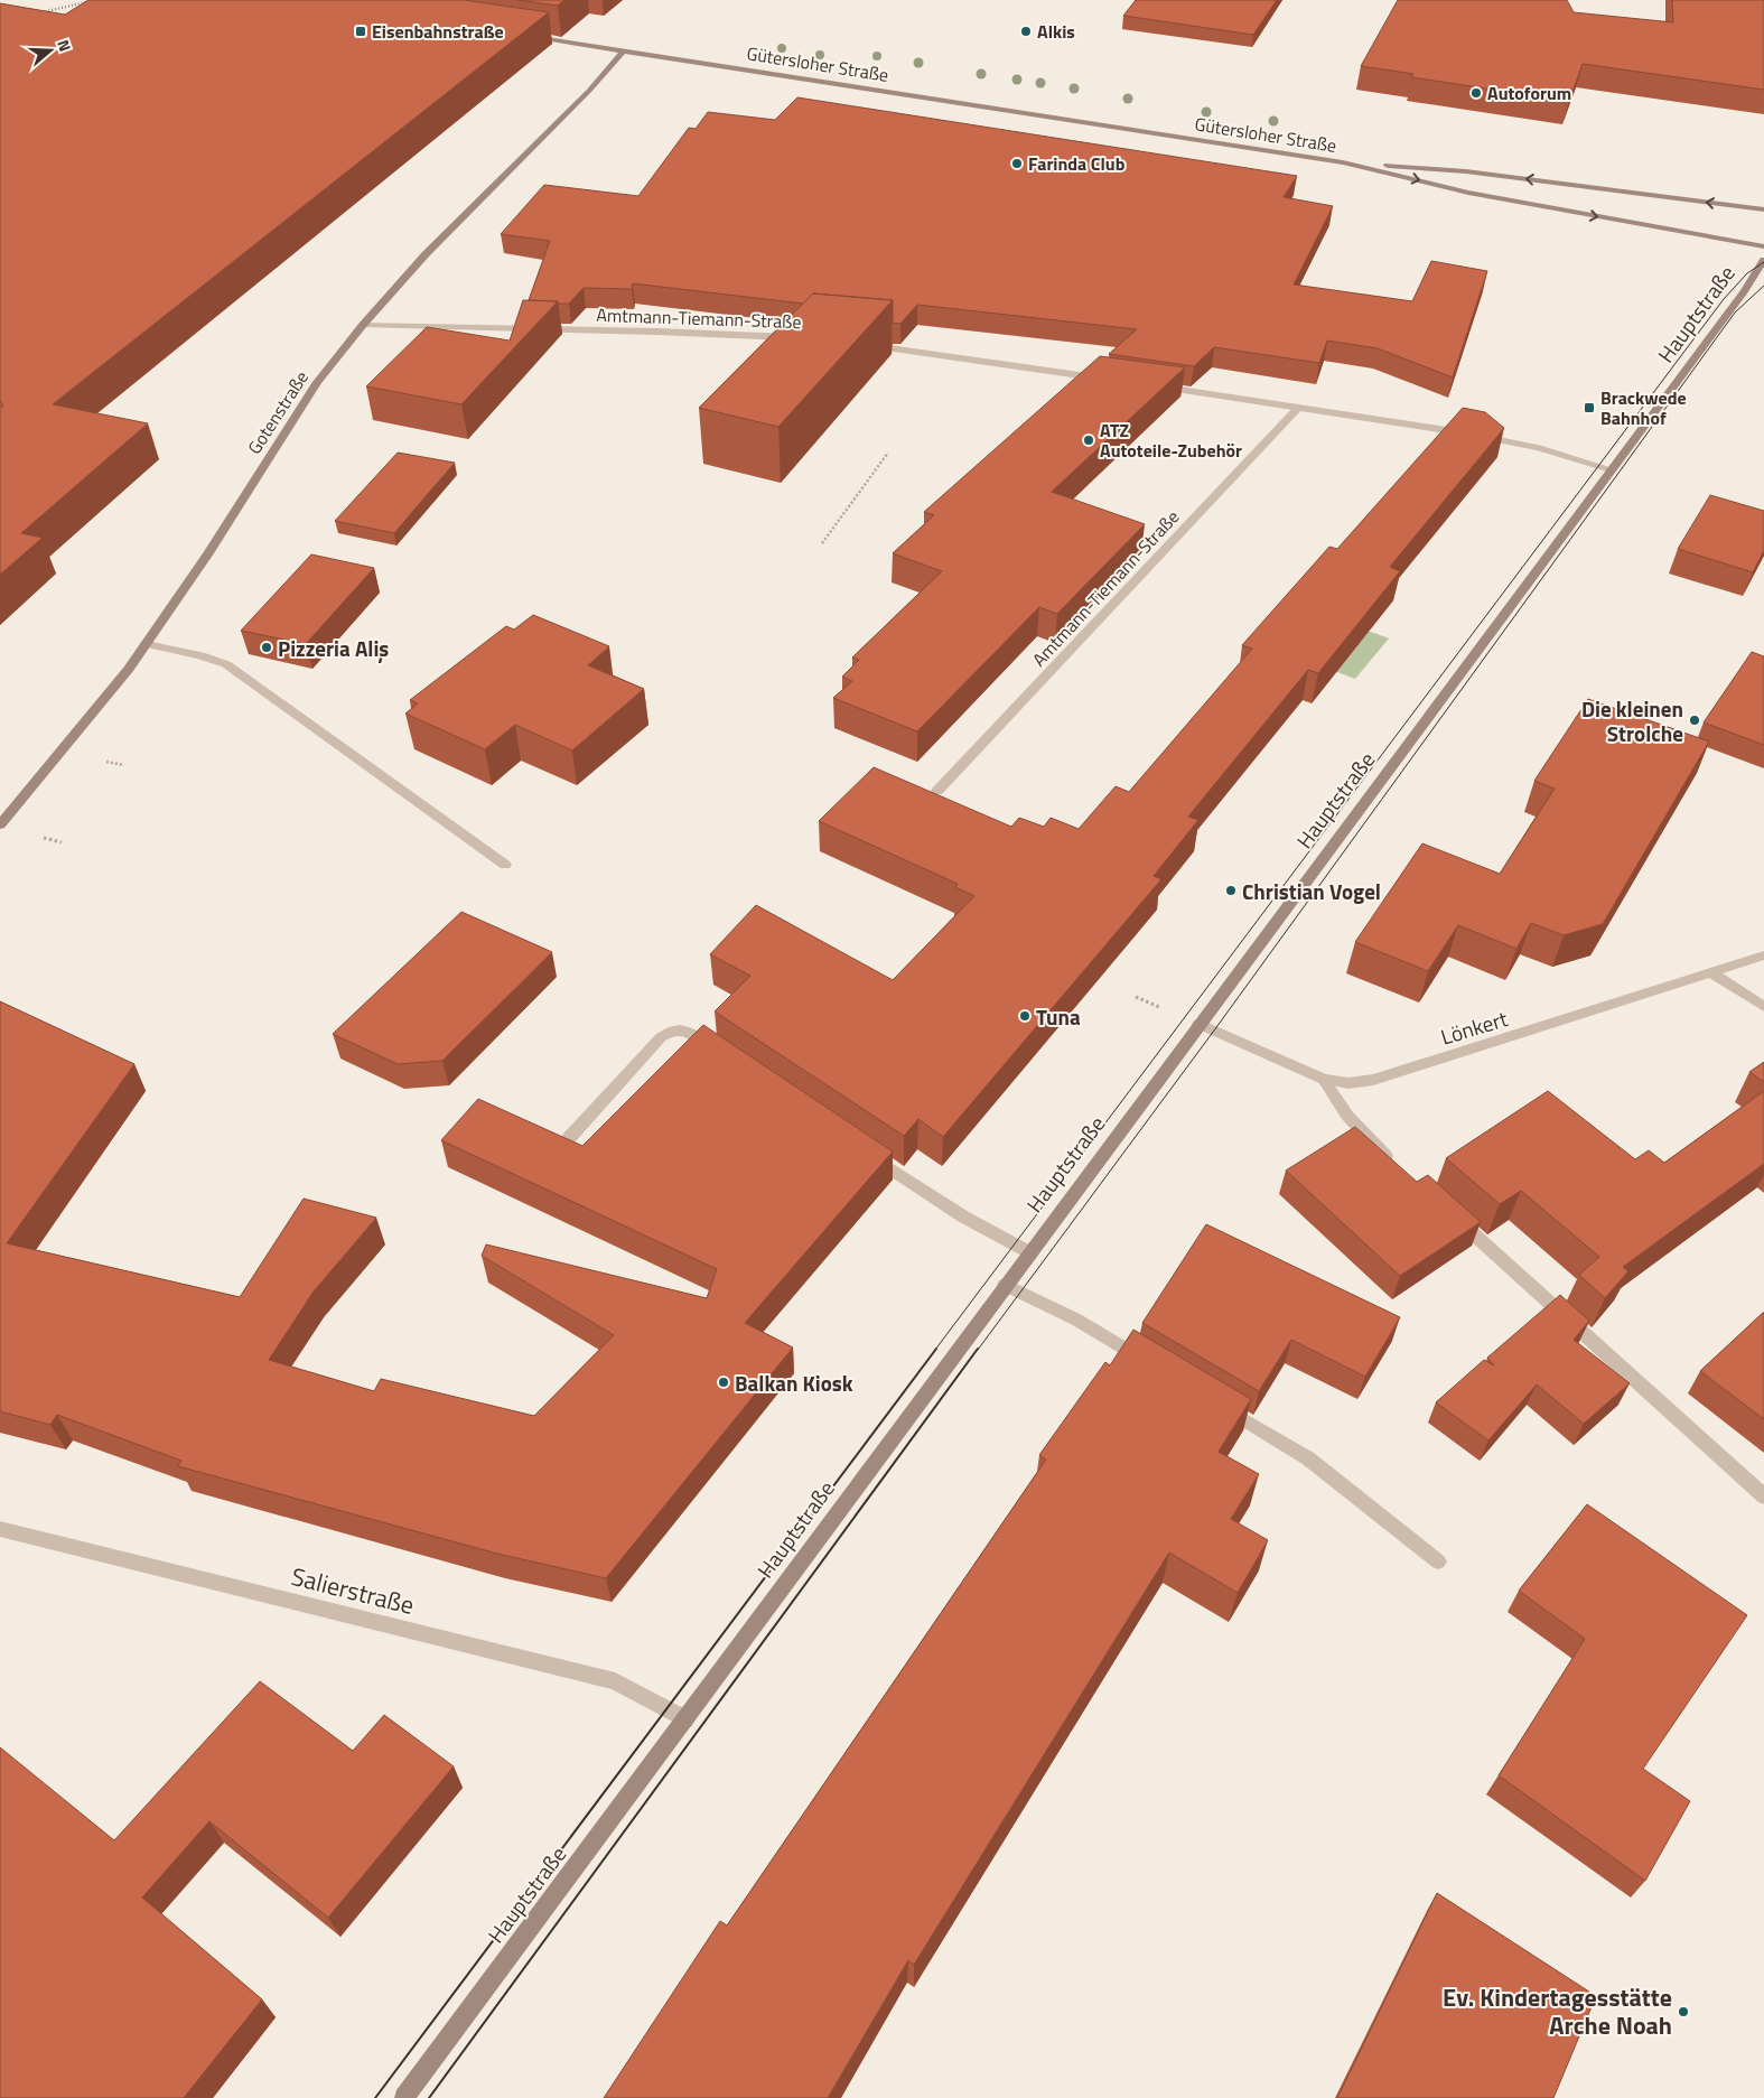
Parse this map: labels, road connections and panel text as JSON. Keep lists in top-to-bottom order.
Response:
{
  "streets": {
    "street": [
      "Gütersloher Straße",
      "Hauptstraße",
      "Amtmann-Tiemann-Straße",
      "Gotenstraße",
      "Lönkert",
      "Salierstraße"
    ]
  },
  "crossings": [
    ["Gütersloher Straße", "Gotenstraße"],
    ["Hauptstraße", "Lönkert"],
    ["Hauptstraße", "Salierstraße"],
    ["Amtmann-Tiemann-Straße", "Gotenstraße"]
  ],
  "places": {
    "transit": ["Eisenbahnstraße", "Brackwede Bahnhof"],
    "other": [
      "Alkis",
      "Autoforum",
      "Farinda Club",
      "ATZ Autoteile-Zubehör",
      "Pizzeria Aliş",
      "Die kleinen Strolche",
      "Christian Vogel",
      "Tuna",
      "Balkan Kiosk",
      "Ev. Kindertagesstätte Arche Noah"
    ]
  },
  "north": "right"
}
